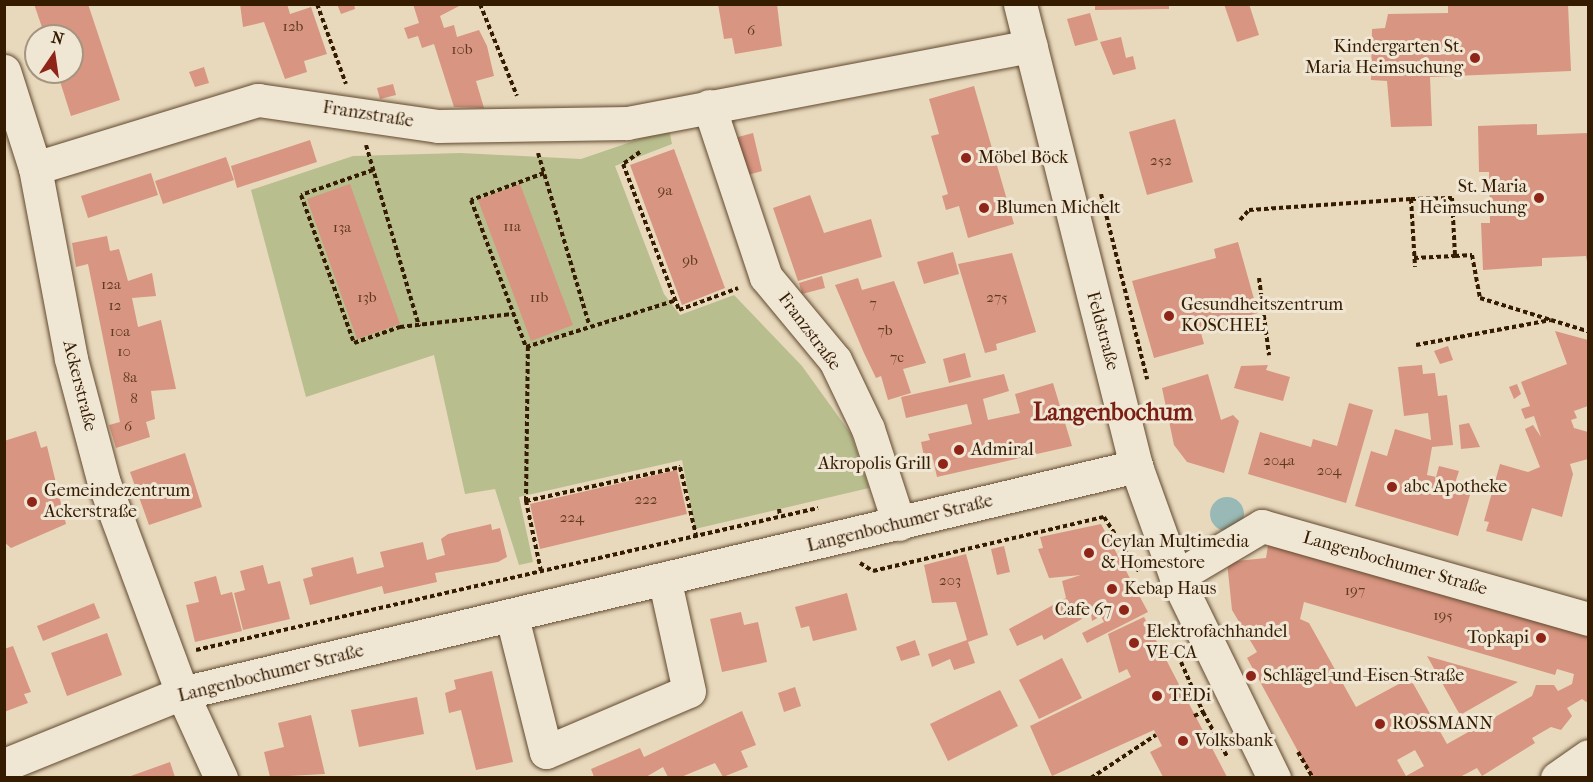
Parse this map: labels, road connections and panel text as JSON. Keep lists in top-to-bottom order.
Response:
{
  "streets": {
    "street": [
      "Franzstraße",
      "Feldstraße",
      "Ackerstraße",
      "Langenbochumer Straße"
    ]
  },
  "crossings": [
    ["Franzstraße", "Feldstraße"],
    ["Franzstraße", "Ackerstraße"],
    ["Franzstraße", "Langenbochumer Straße"],
    ["Feldstraße", "Langenbochumer Straße"],
    ["Ackerstraße", "Langenbochumer Straße"]
  ],
  "districts": ["Langenbochum"],
  "places": [
    "Kindergarten St. Maria Heimsuchung",
    "Möbel Böck",
    "St. Maria Heimsuchung",
    "Blumen Michelt",
    "Gesundheitszentrum KOSCHEL",
    "Admiral",
    "Akropolis Grill",
    "abc Apotheke",
    "Gemeindezentrum Ackerstraße",
    "Ceylan Multimedia & Homestore",
    "Kebap Haus",
    "Cafe 67",
    "Topkapi",
    "Elektrofachhandel VE-CA",
    "Schlägel-und-Eisen-Straße",
    "TEDi",
    "ROSSMANN",
    "Volksbank"
  ],
  "house_numbers": [
    "12b",
    "6",
    "10b",
    "252",
    "9a",
    "11a",
    "13a",
    "9b",
    "12a",
    "13b",
    "11b",
    "275",
    "7",
    "12",
    "7b",
    "10a",
    "10",
    "7c",
    "8a",
    "8",
    "6",
    "204a",
    "204",
    "222",
    "224",
    "203",
    "197",
    "195"
  ],
  "north": "top"
}
